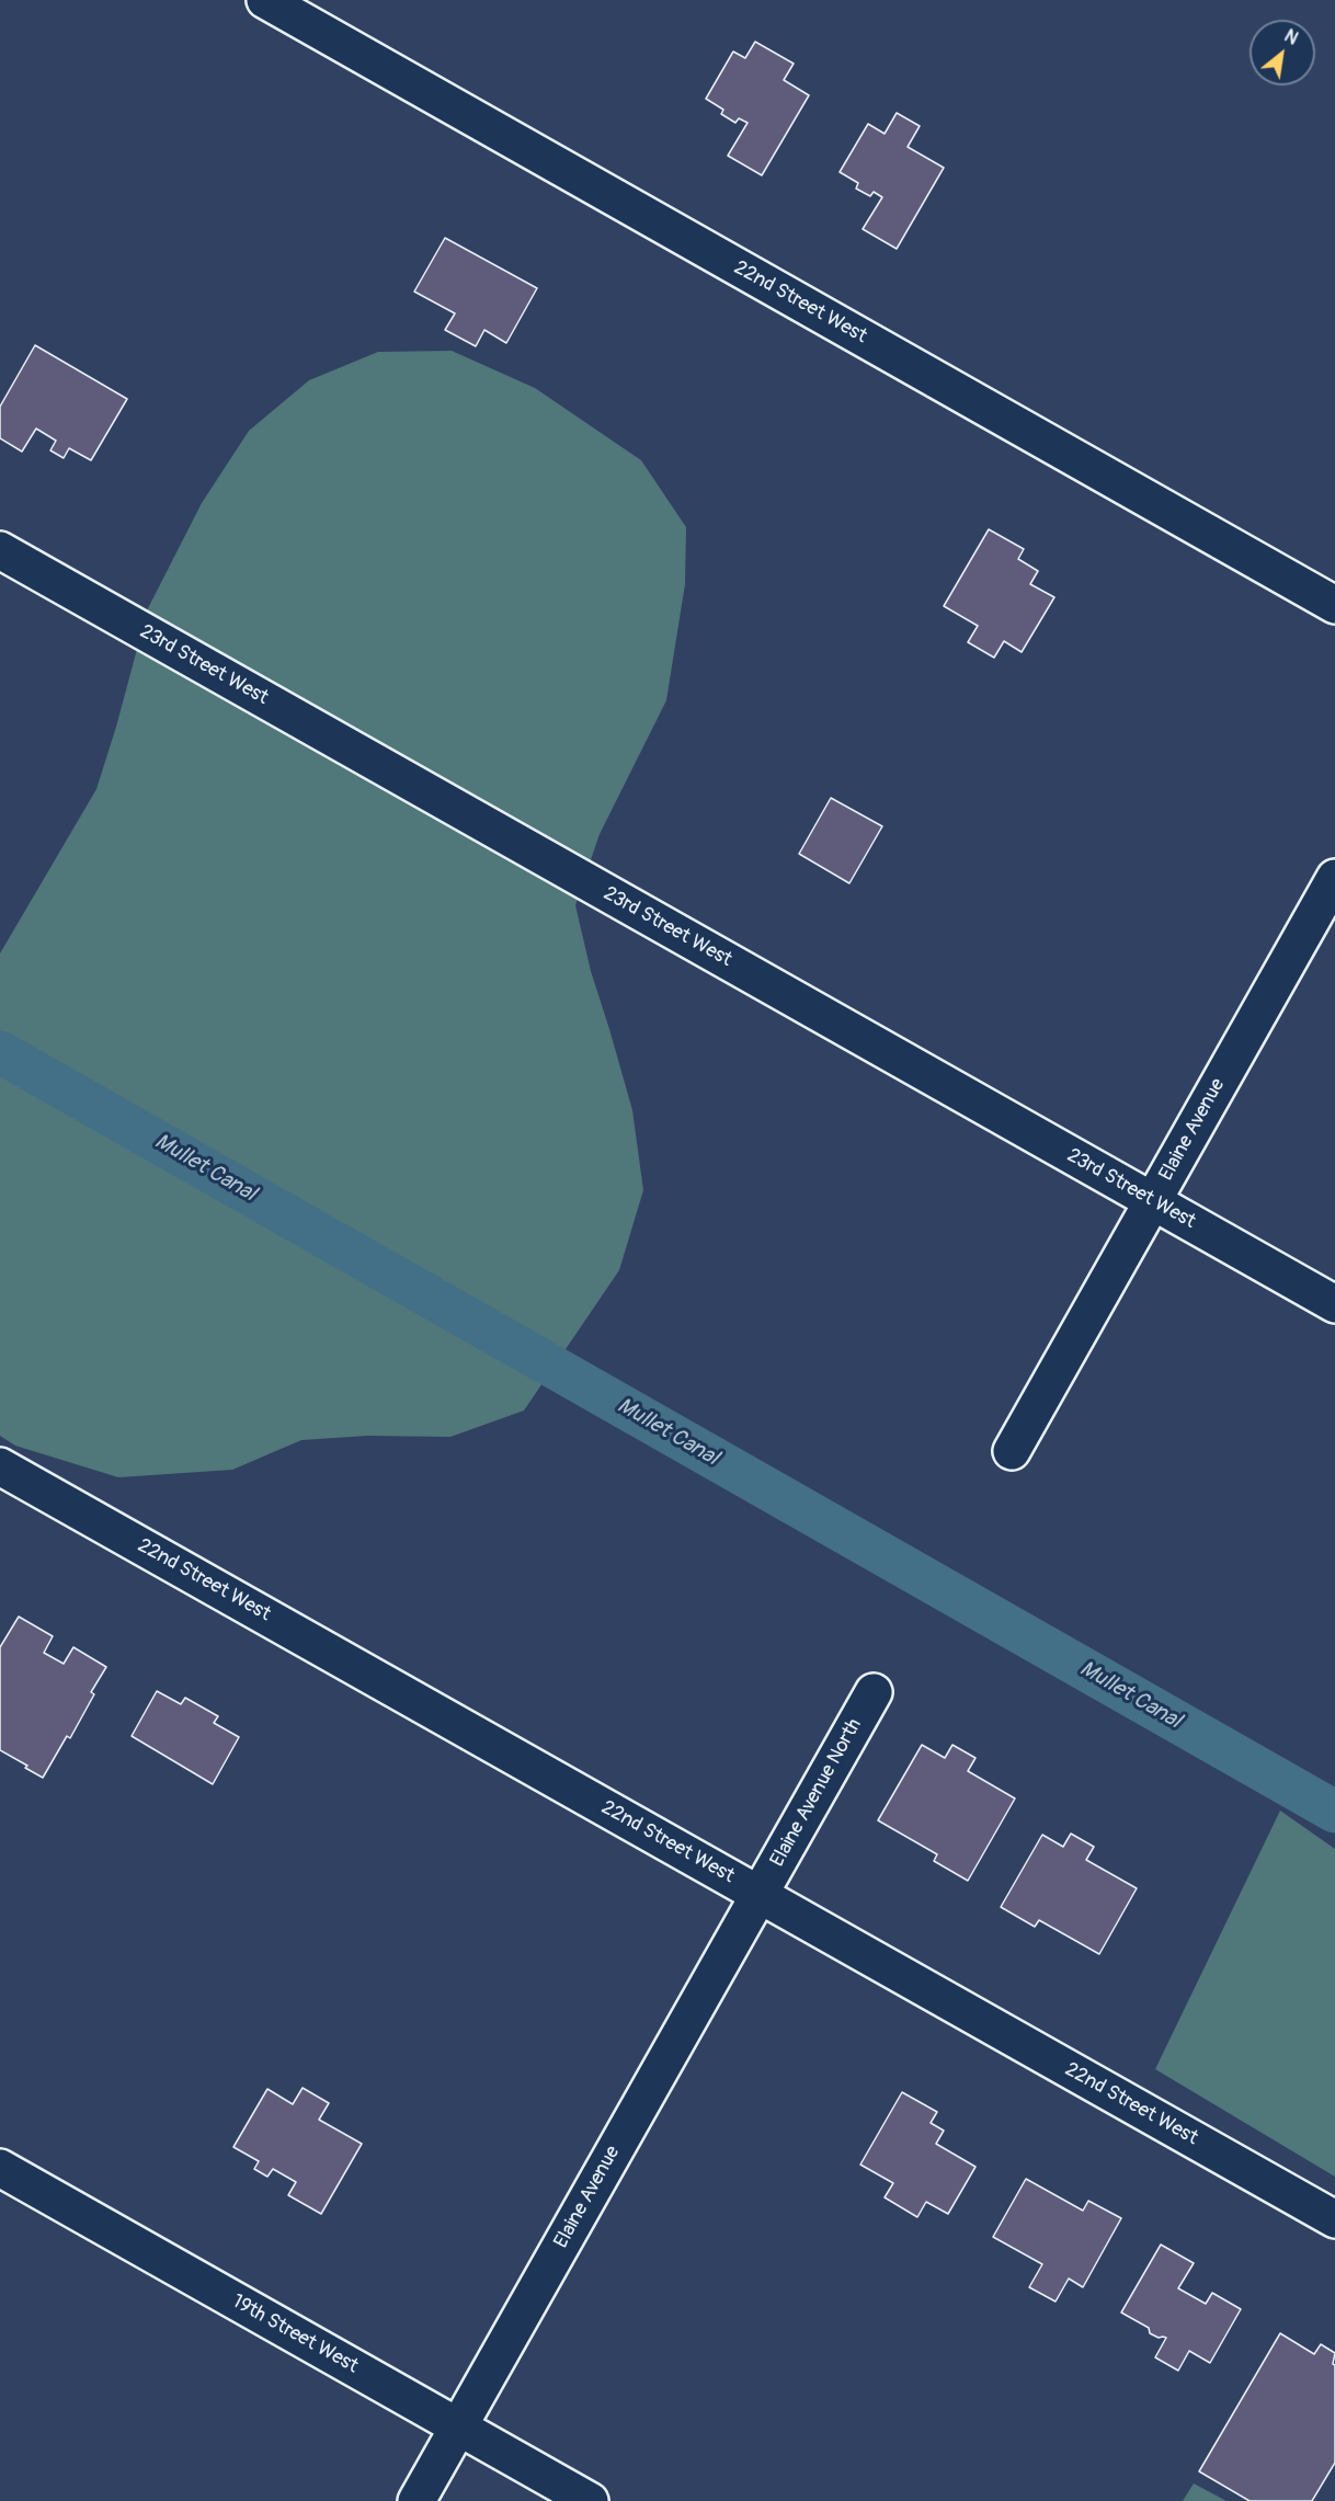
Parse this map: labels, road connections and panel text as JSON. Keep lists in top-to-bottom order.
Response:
{
  "streets": {
    "street": [
      "22nd Street West",
      "23rd Street West",
      "Elaine Avenue",
      "Elaine Avenue North",
      "19th Street West"
    ]
  },
  "crossings": [
    ["22nd Street West", "Elaine Avenue"],
    ["22nd Street West", "Elaine Avenue North"],
    ["23rd Street West", "Elaine Avenue"],
    ["Elaine Avenue", "Elaine Avenue North"],
    ["Elaine Avenue", "19th Street West"]
  ],
  "water": ["Mullet Canal"],
  "north": "top right"
}
